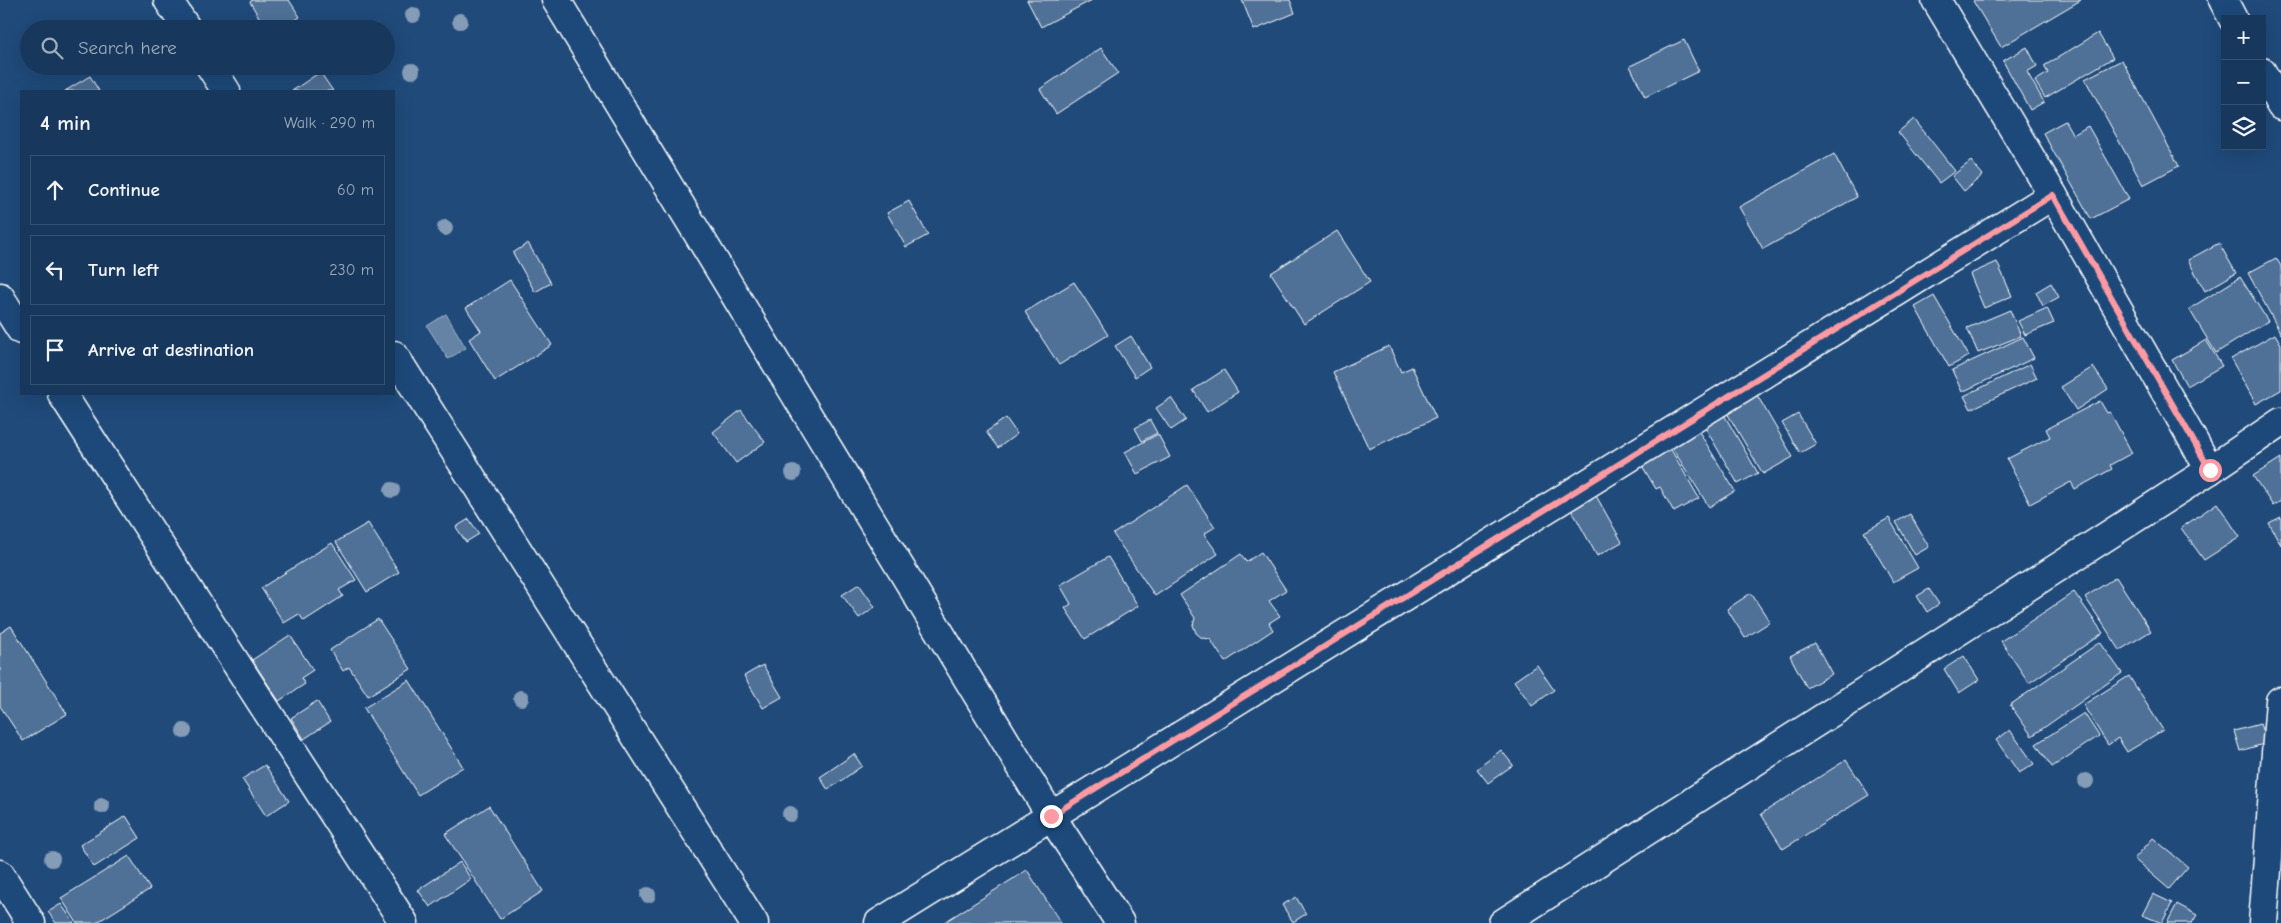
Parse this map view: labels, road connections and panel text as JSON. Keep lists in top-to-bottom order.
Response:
{
  "page": {
    "map_buttons": ["+", "−"],
    "search": "Search here",
    "heading": ["4 min", "Walk · 290 m"],
    "list": [
      ["Continue", "60 m"],
      ["Turn left", "230 m"],
      "Arrive at destination"
    ]
  }
}
